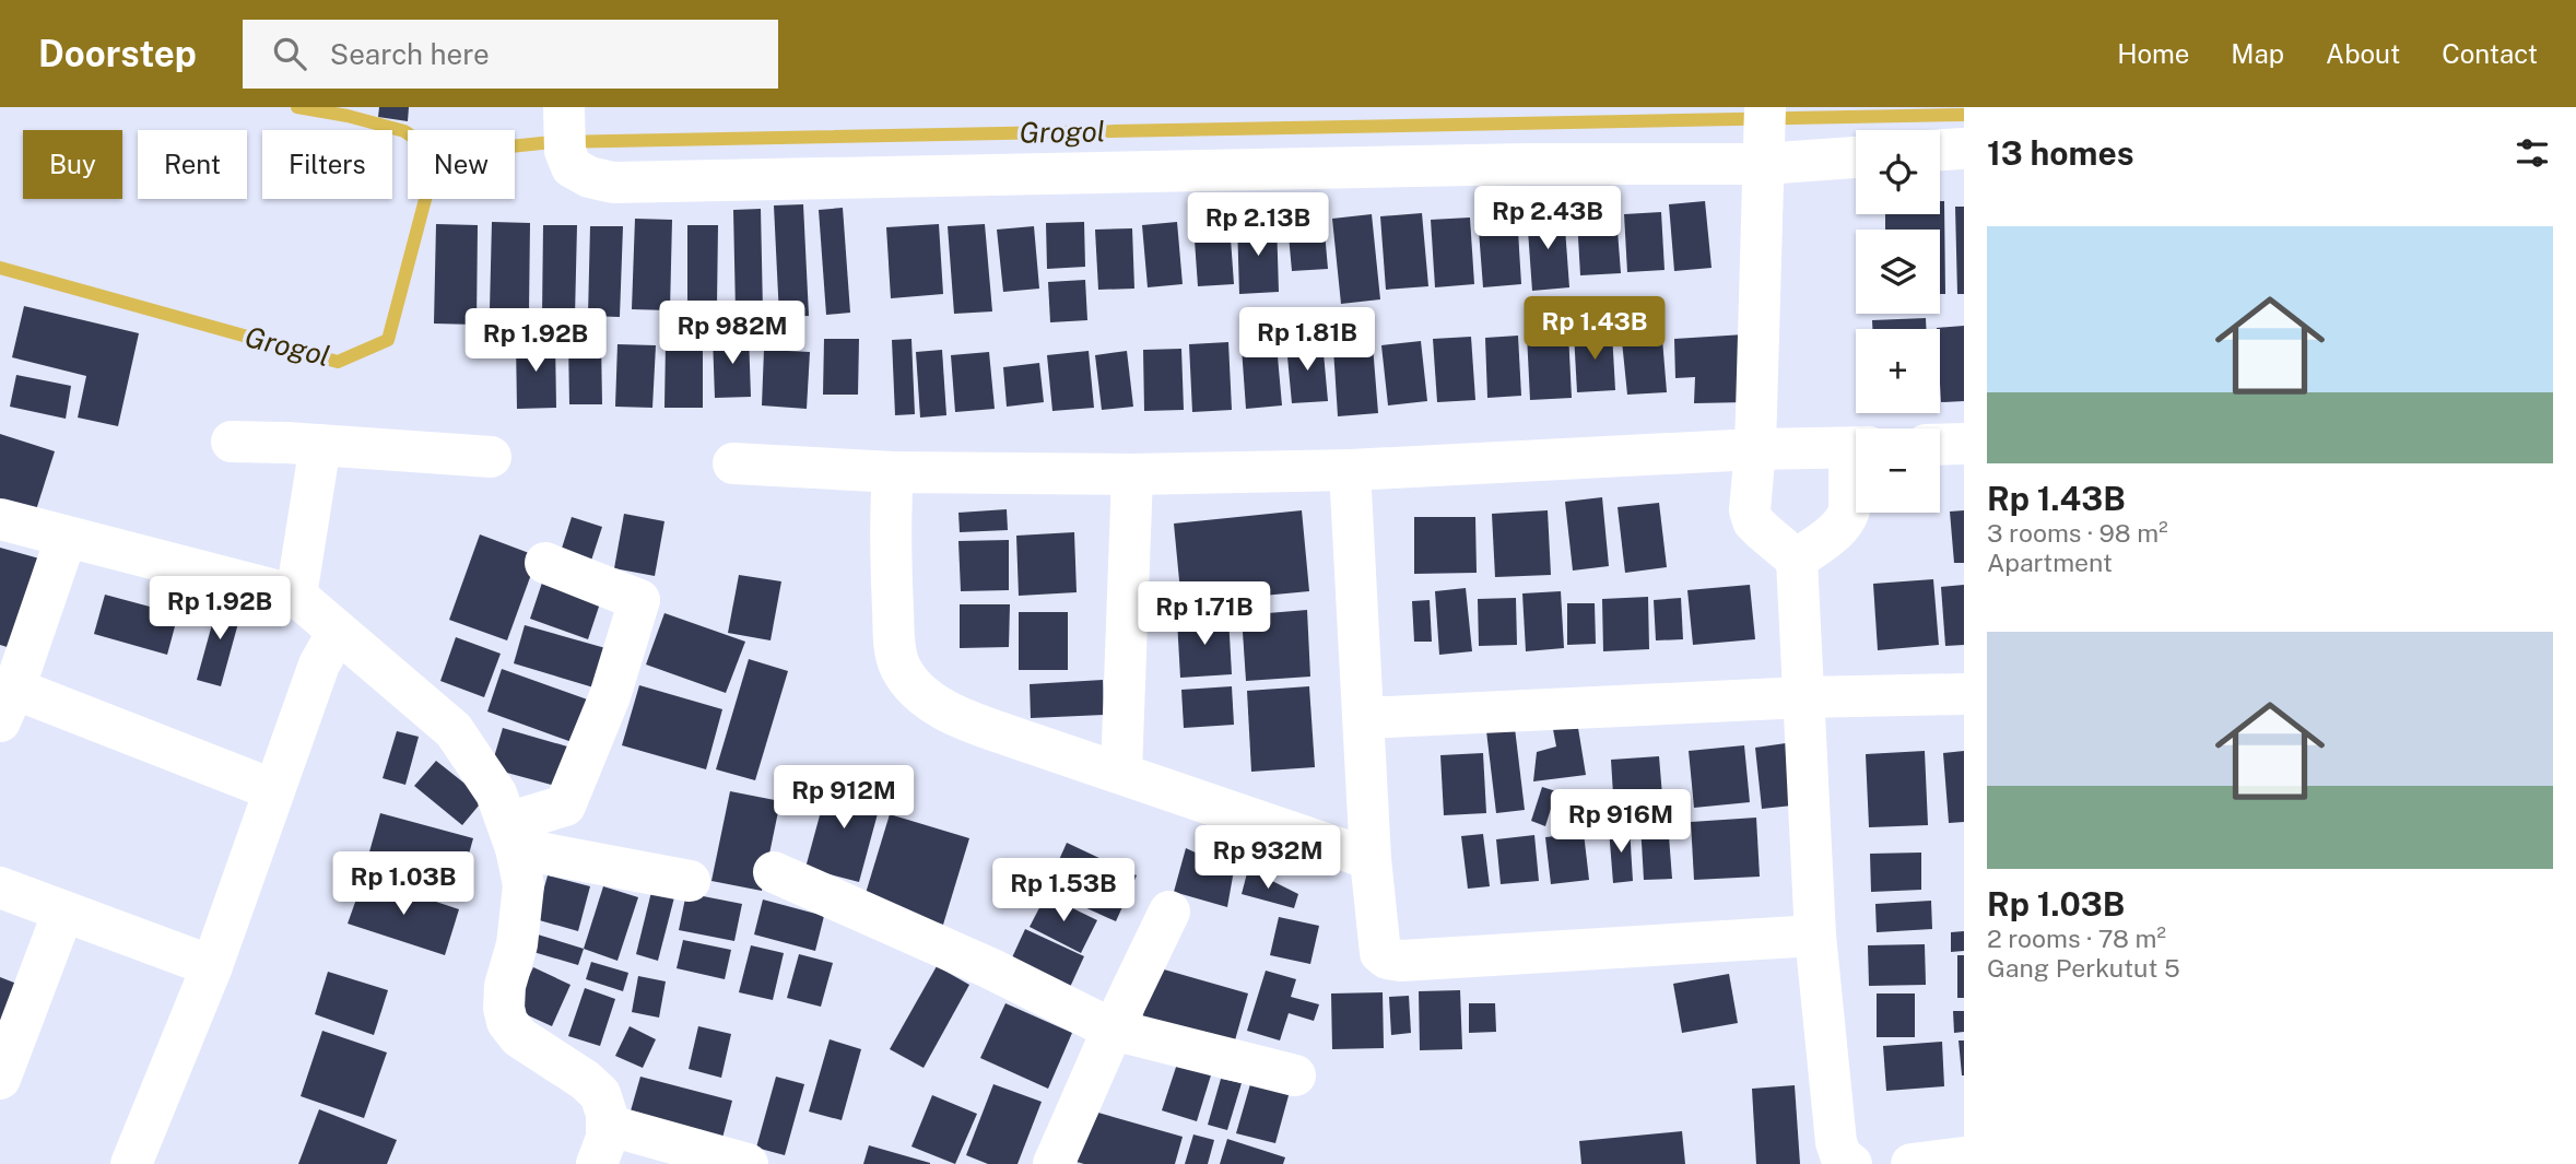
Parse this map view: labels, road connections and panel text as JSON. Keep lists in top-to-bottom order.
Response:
{
  "water": ["Grogol"],
  "page": {
    "header": "Doorstep",
    "search": "Search here",
    "nav": [
      "Home",
      "Map",
      "About",
      "Contact"
    ],
    "heading": "13 homes",
    "map_buttons": ["+", "−"],
    "chip": [
      "Buy",
      "Rent",
      "Filters",
      "New"
    ],
    "price": [
      "Rp 2.43B",
      "Rp 2.13B",
      "Rp 1.43B",
      "Rp 982M",
      "Rp 1.81B",
      "Rp 1.92B",
      "Rp 1.92B",
      "Rp 1.71B",
      "Rp 912M",
      "Rp 916M",
      "Rp 932M",
      "Rp 1.03B",
      "Rp 1.53B"
    ],
    "list": [
      {
        "name": "Rp 1.43B",
        "note": "3 rooms · 98 m² · Apartment"
      },
      {
        "name": "Rp 1.03B",
        "note": "2 rooms · 78 m² · Gang Perkutut 5"
      }
    ]
  }
}
